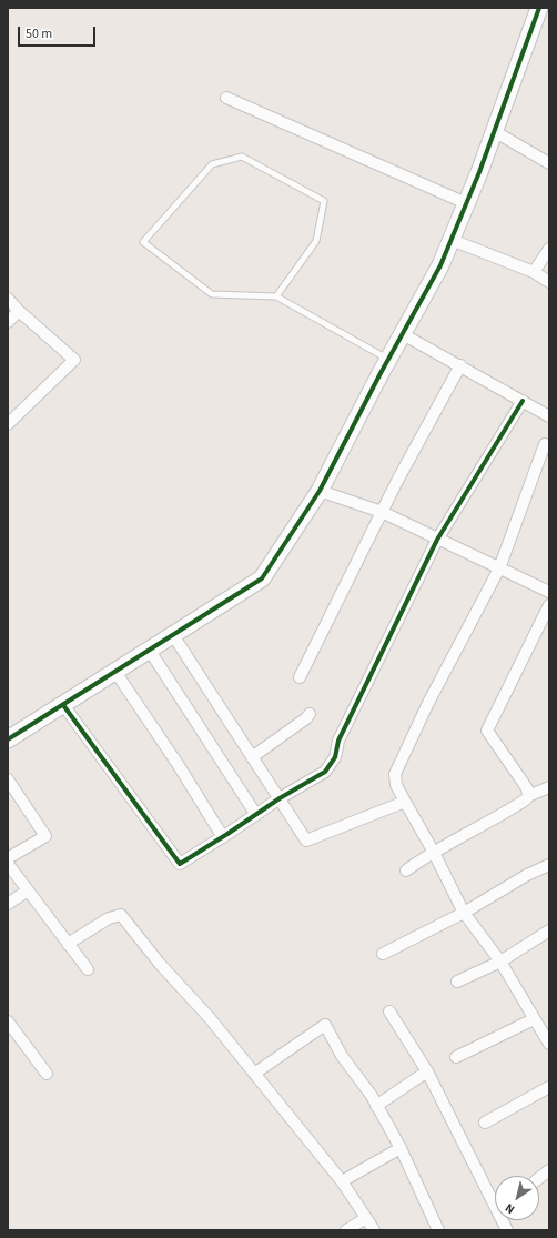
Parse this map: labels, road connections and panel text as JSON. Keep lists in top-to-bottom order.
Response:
{
  "scale_bar": "50 m",
  "north": "bottom left"
}
